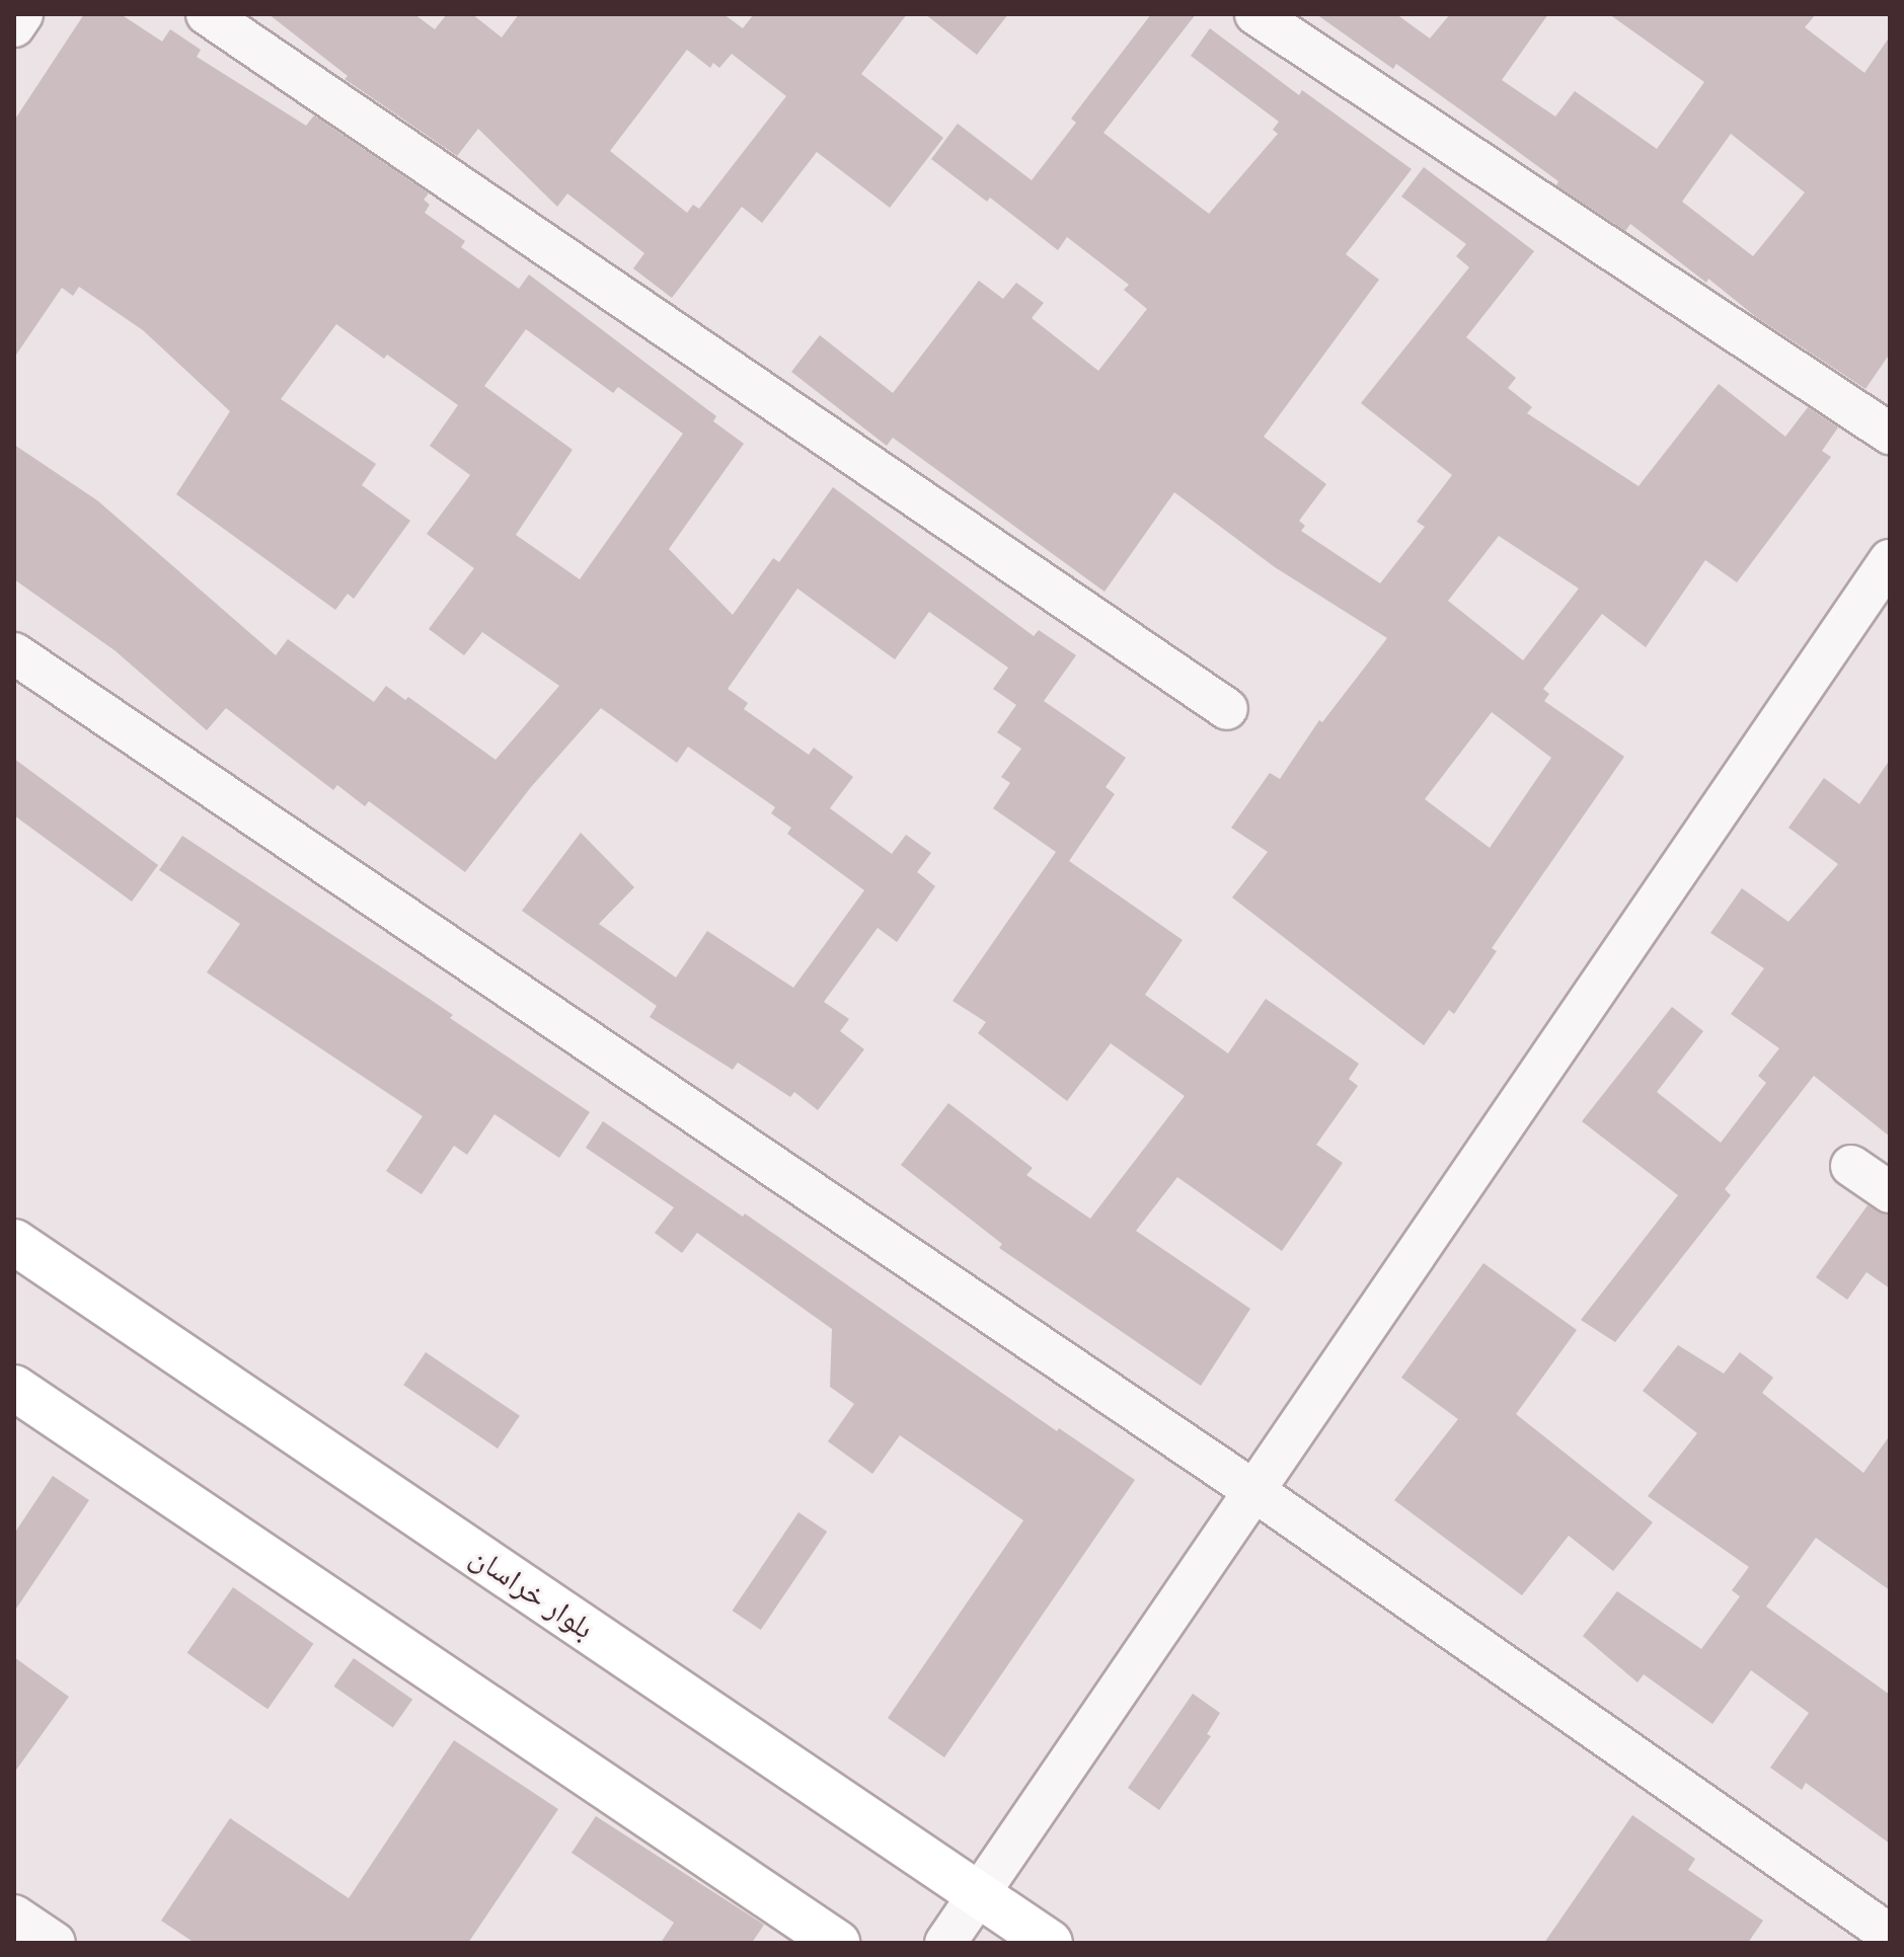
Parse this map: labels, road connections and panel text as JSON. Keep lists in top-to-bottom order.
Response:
{
  "streets": {
    "main road": ["بلوار خراسان"]
  }
}
